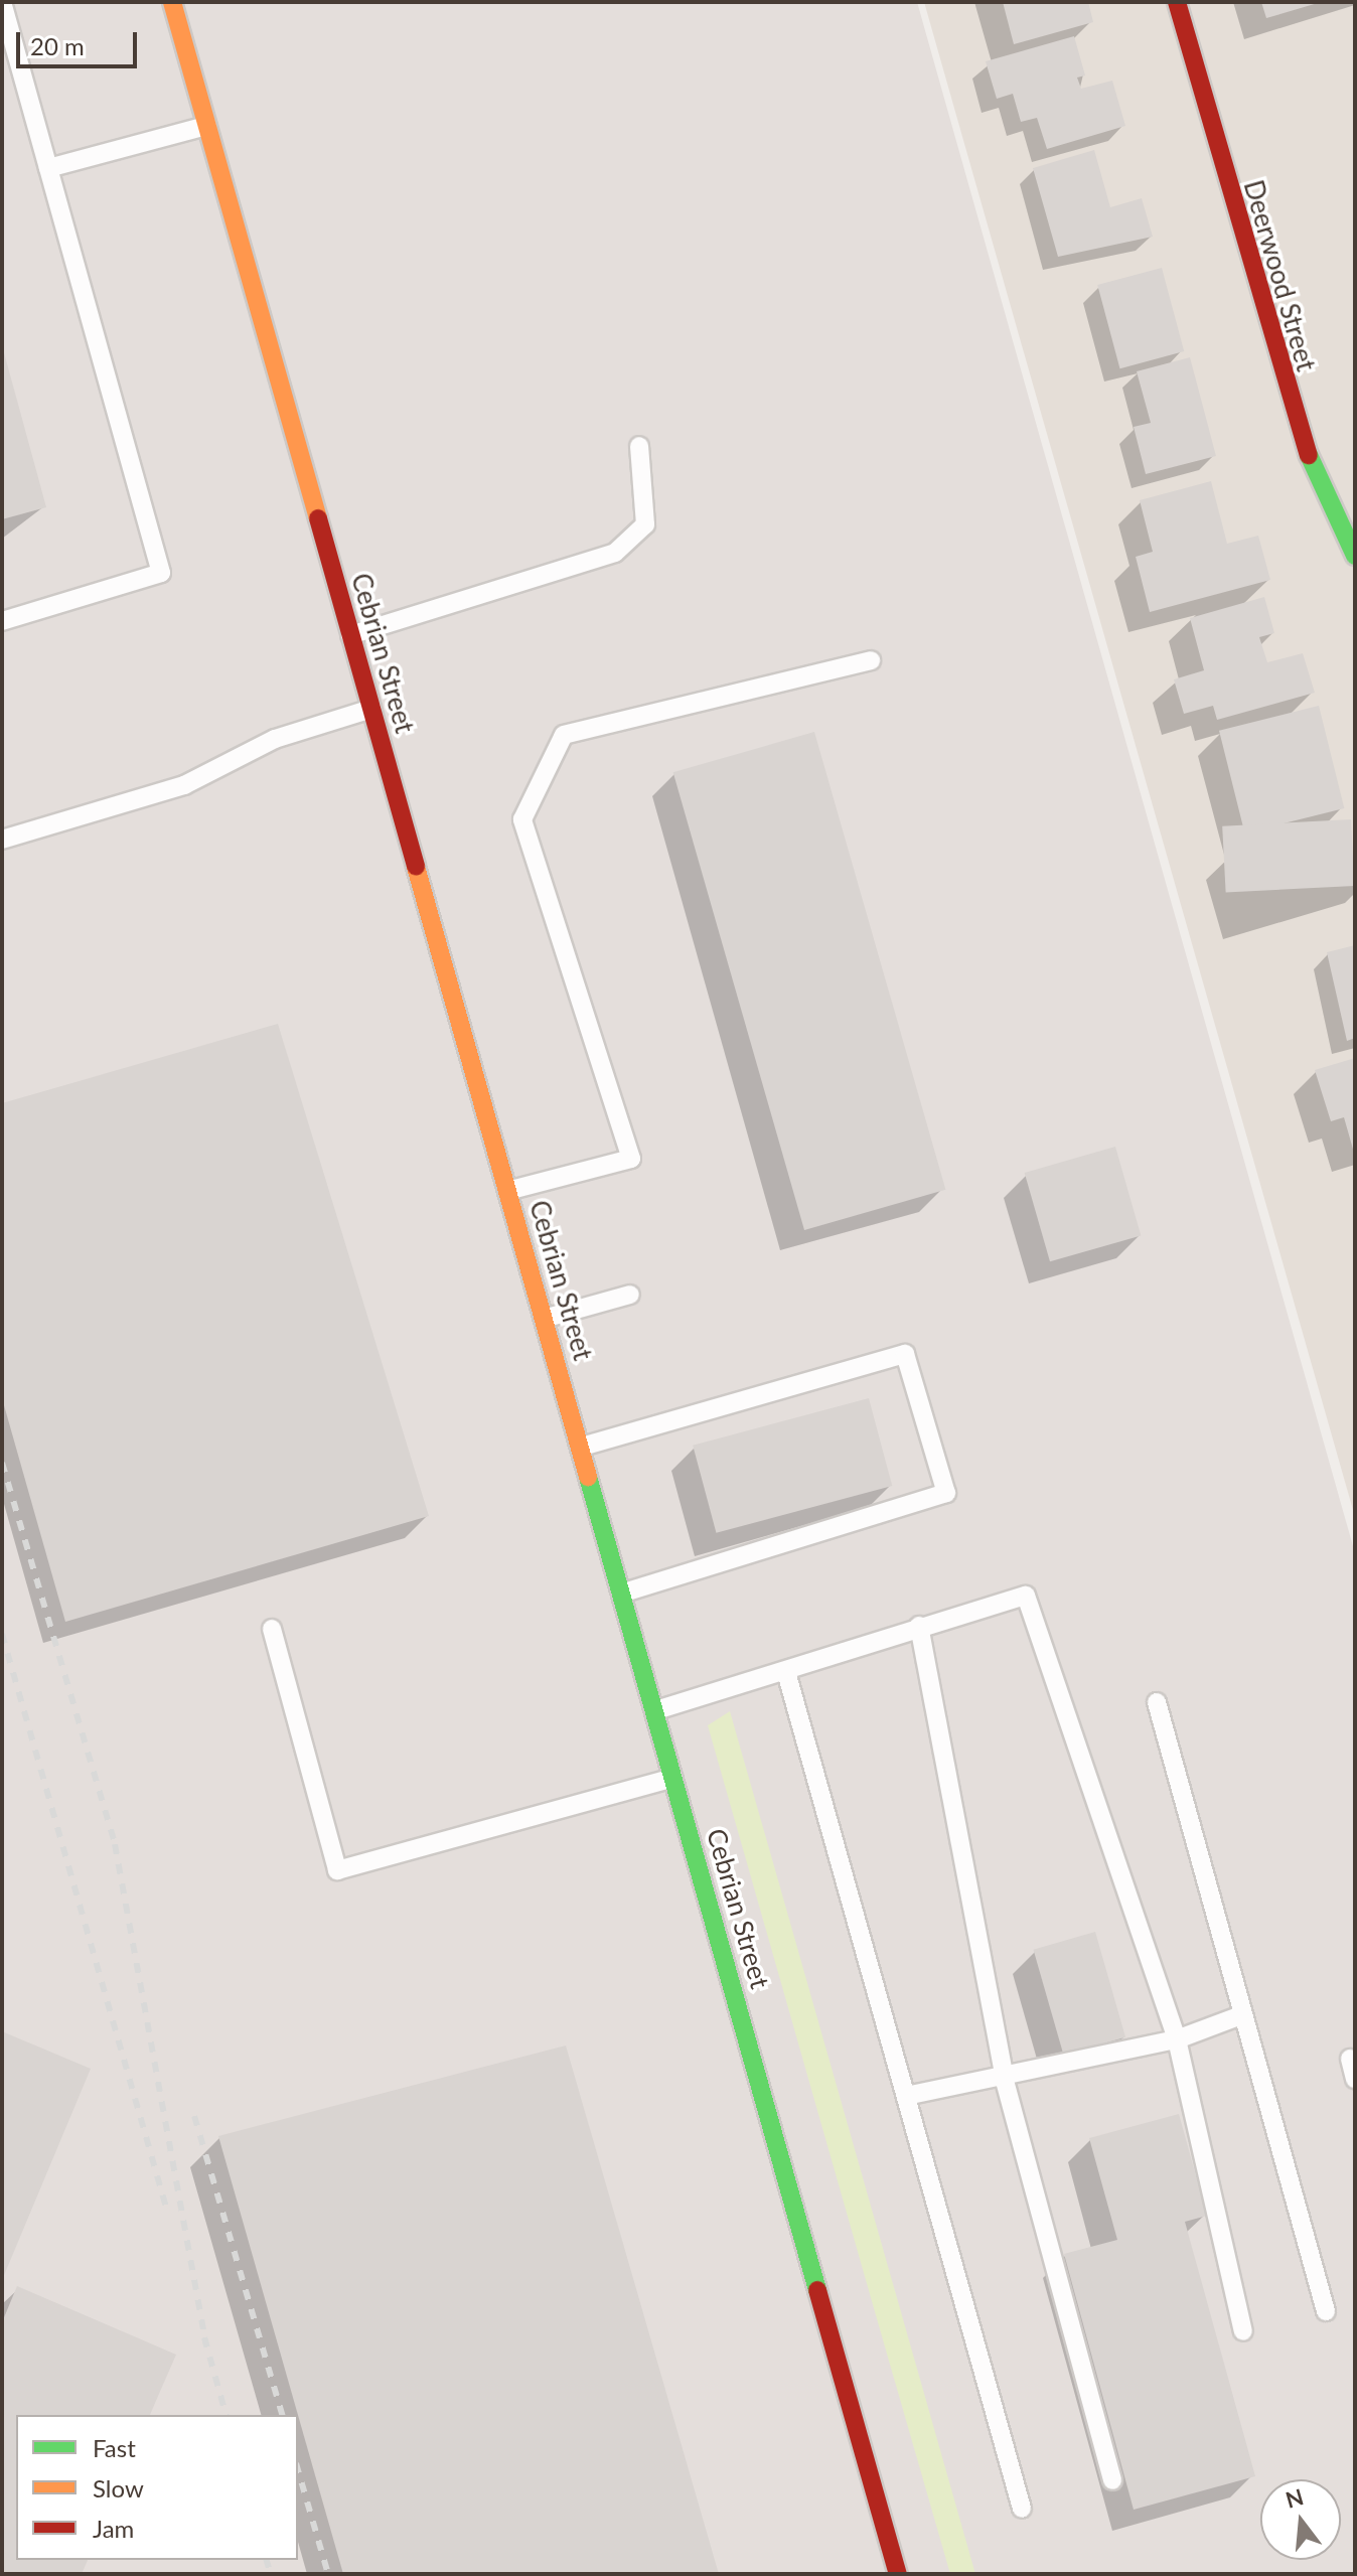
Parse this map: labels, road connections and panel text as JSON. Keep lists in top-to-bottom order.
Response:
{
  "streets": {
    "street": ["Deerwood Street", "Cebrian Street"]
  },
  "legend": ["Fast", "Slow", "Jam"],
  "scale_bar": "20 m",
  "north": "top"
}
